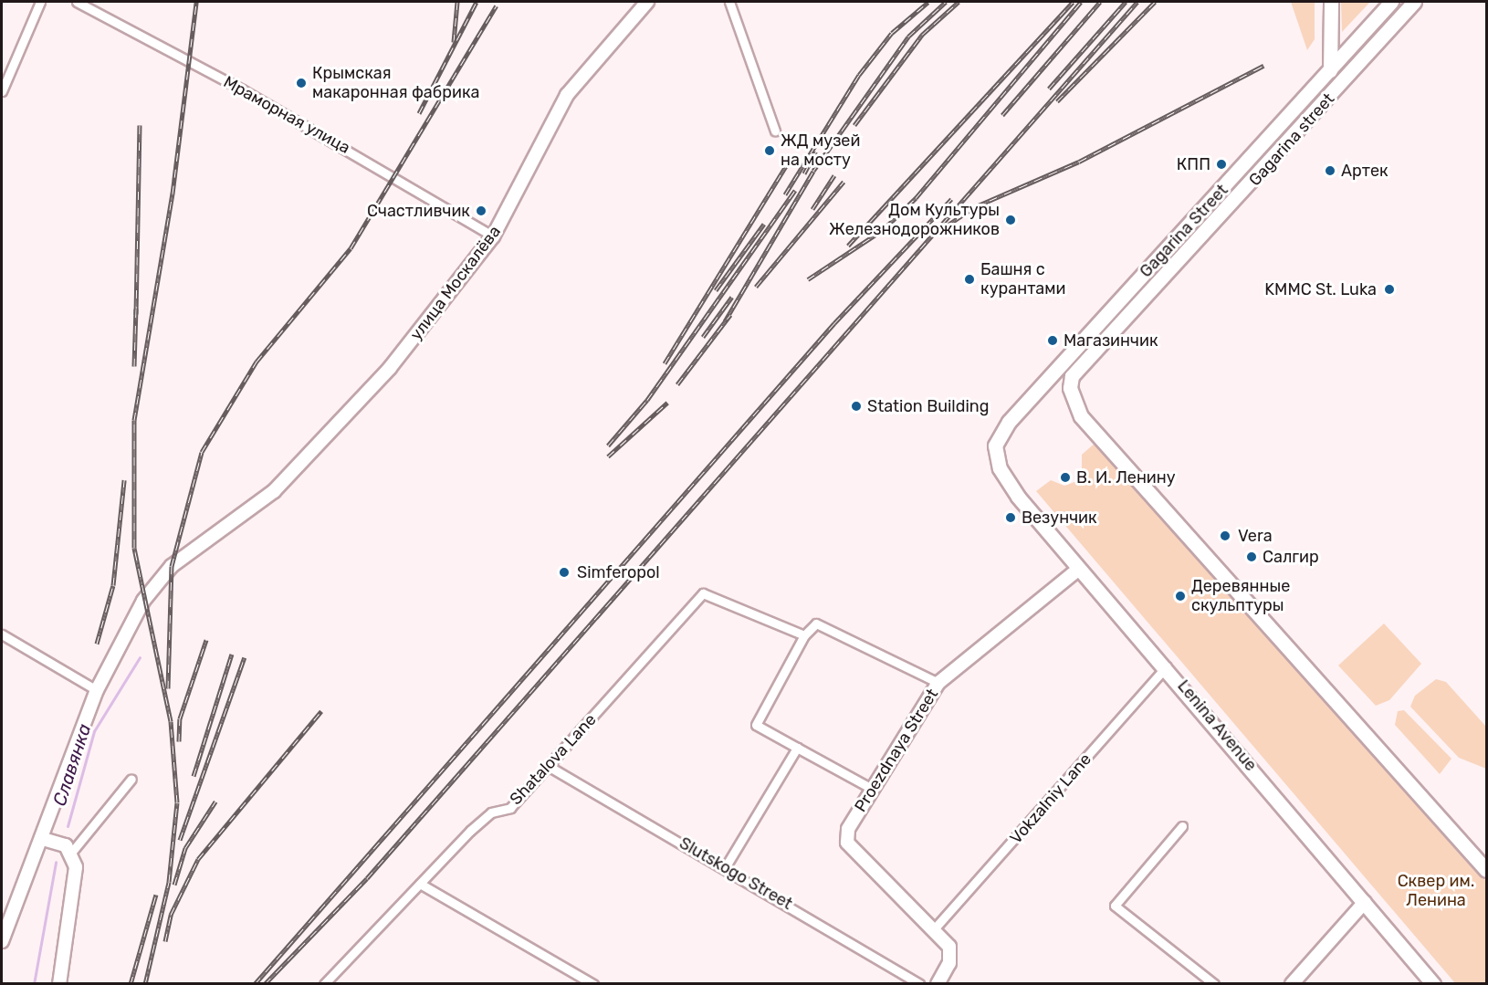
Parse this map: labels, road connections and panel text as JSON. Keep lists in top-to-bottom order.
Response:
{
  "streets": {
    "main road": [
      "Gagarina street",
      "Gagarina Street",
      "улица Москалёва",
      "Lenina Avenue",
      "Proezdnaya Street"
    ],
    "street": [
      "Мраморная улица",
      "Shatalova Lane",
      "Vokzalniy Lane",
      "Slutskogo Street"
    ]
  },
  "crossings": [
    ["Мраморная улица", "улица Москалёва"],
    ["Gagarina Street", "Lenina Avenue"],
    ["Lenina Avenue", "Proezdnaya Street"],
    ["Lenina Avenue", "Vokzalniy Lane"],
    ["Proezdnaya Street", "Vokzalniy Lane"],
    ["Shatalova Lane", "Slutskogo Street"]
  ],
  "water": ["Славянка"],
  "parks": ["Сквер им. Ленина"],
  "places": [
    "Крымская макаронная фабрика",
    "ЖД музей на мосту",
    "КПП",
    "Артек",
    "Счастливчик",
    "Дом Культуры Железнодорожников",
    "Башня с курантами",
    "KMMC St. Luka",
    "Магазинчик",
    "Station Building",
    "В. И. Ленину",
    "Везунчик",
    "Vera",
    "Салгир",
    "Simferopol",
    "Деревянные скульптуры"
  ]
}
